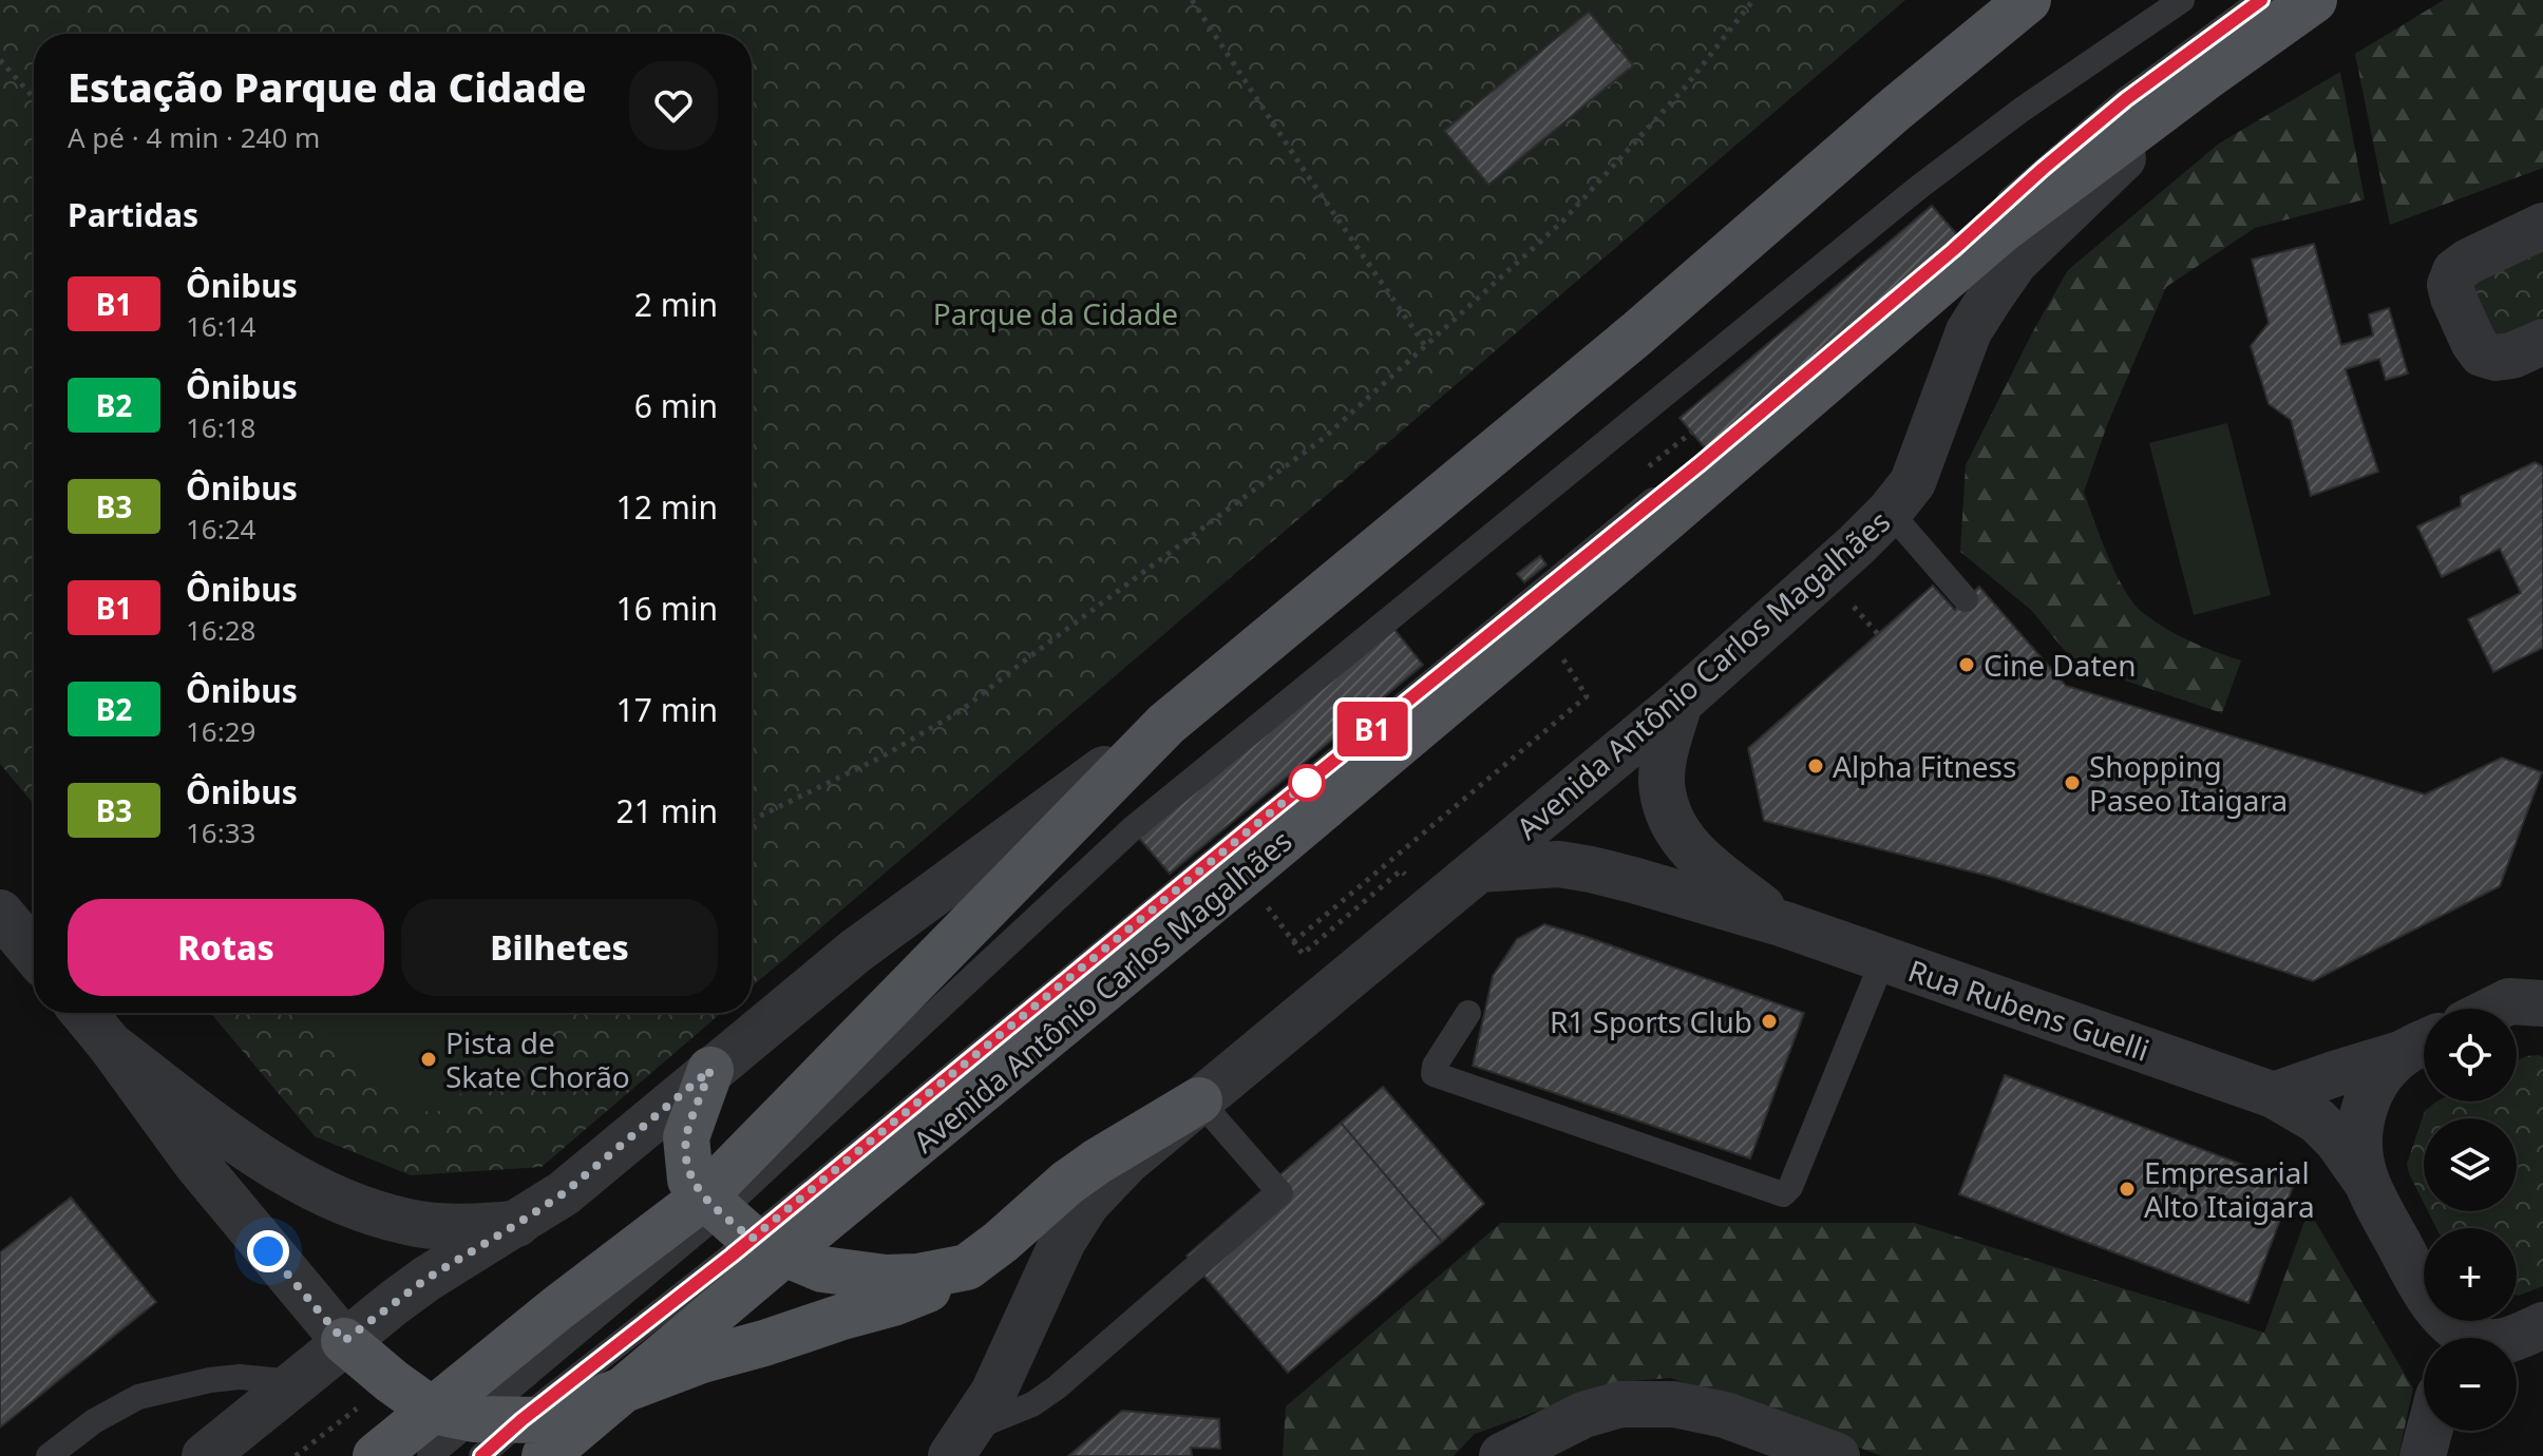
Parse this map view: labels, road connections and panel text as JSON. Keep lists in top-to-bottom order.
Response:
{
  "streets": {
    "main road": ["Avenida Antônio Carlos Magalhães"],
    "street": ["Rua Rubens Guelli"]
  },
  "crossings": [
    ["Avenida Antônio Carlos Magalhães", "Rua Rubens Guelli"]
  ],
  "parks": ["Parque da Cidade"],
  "places": [
    "Cine Daten",
    "Alpha Fitness",
    "Shopping Paseo Itaigara",
    "R1 Sports Club",
    "Pista de Skate Chorão",
    "Empresarial Alto Itaigara"
  ],
  "lines": ["bus line B1"],
  "page": {
    "on_map": "B1",
    "heading": [
      ["Estação Parque da Cidade", "A pé · 4 min · 240 m"],
      "Partidas"
    ],
    "list": [
      {
        "mark": "B1",
        "name": "Ônibus",
        "note": "16:14",
        "value": "2 min"
      },
      {
        "mark": "B2",
        "name": "Ônibus",
        "note": "16:18",
        "value": "6 min"
      },
      {
        "mark": "B3",
        "name": "Ônibus",
        "note": "16:24",
        "value": "12 min"
      },
      {
        "mark": "B1",
        "name": "Ônibus",
        "note": "16:28",
        "value": "16 min"
      },
      {
        "mark": "B2",
        "name": "Ônibus",
        "note": "16:29",
        "value": "17 min"
      },
      {
        "mark": "B3",
        "name": "Ônibus",
        "note": "16:33",
        "value": "21 min"
      }
    ],
    "buttons": ["Rotas", "Bilhetes"],
    "map_buttons": ["+", "−"]
  }
}
